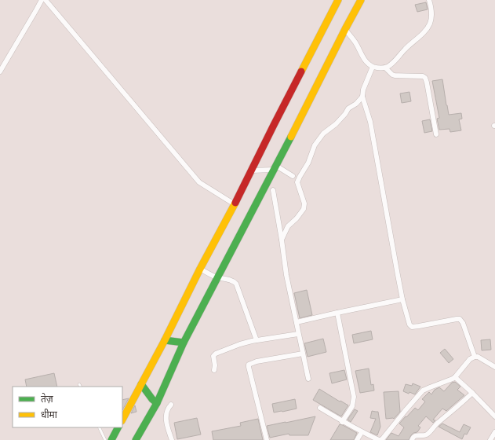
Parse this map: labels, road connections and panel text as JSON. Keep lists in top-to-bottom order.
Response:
{
  "legend": ["तेज़", "धीमा"]
}
